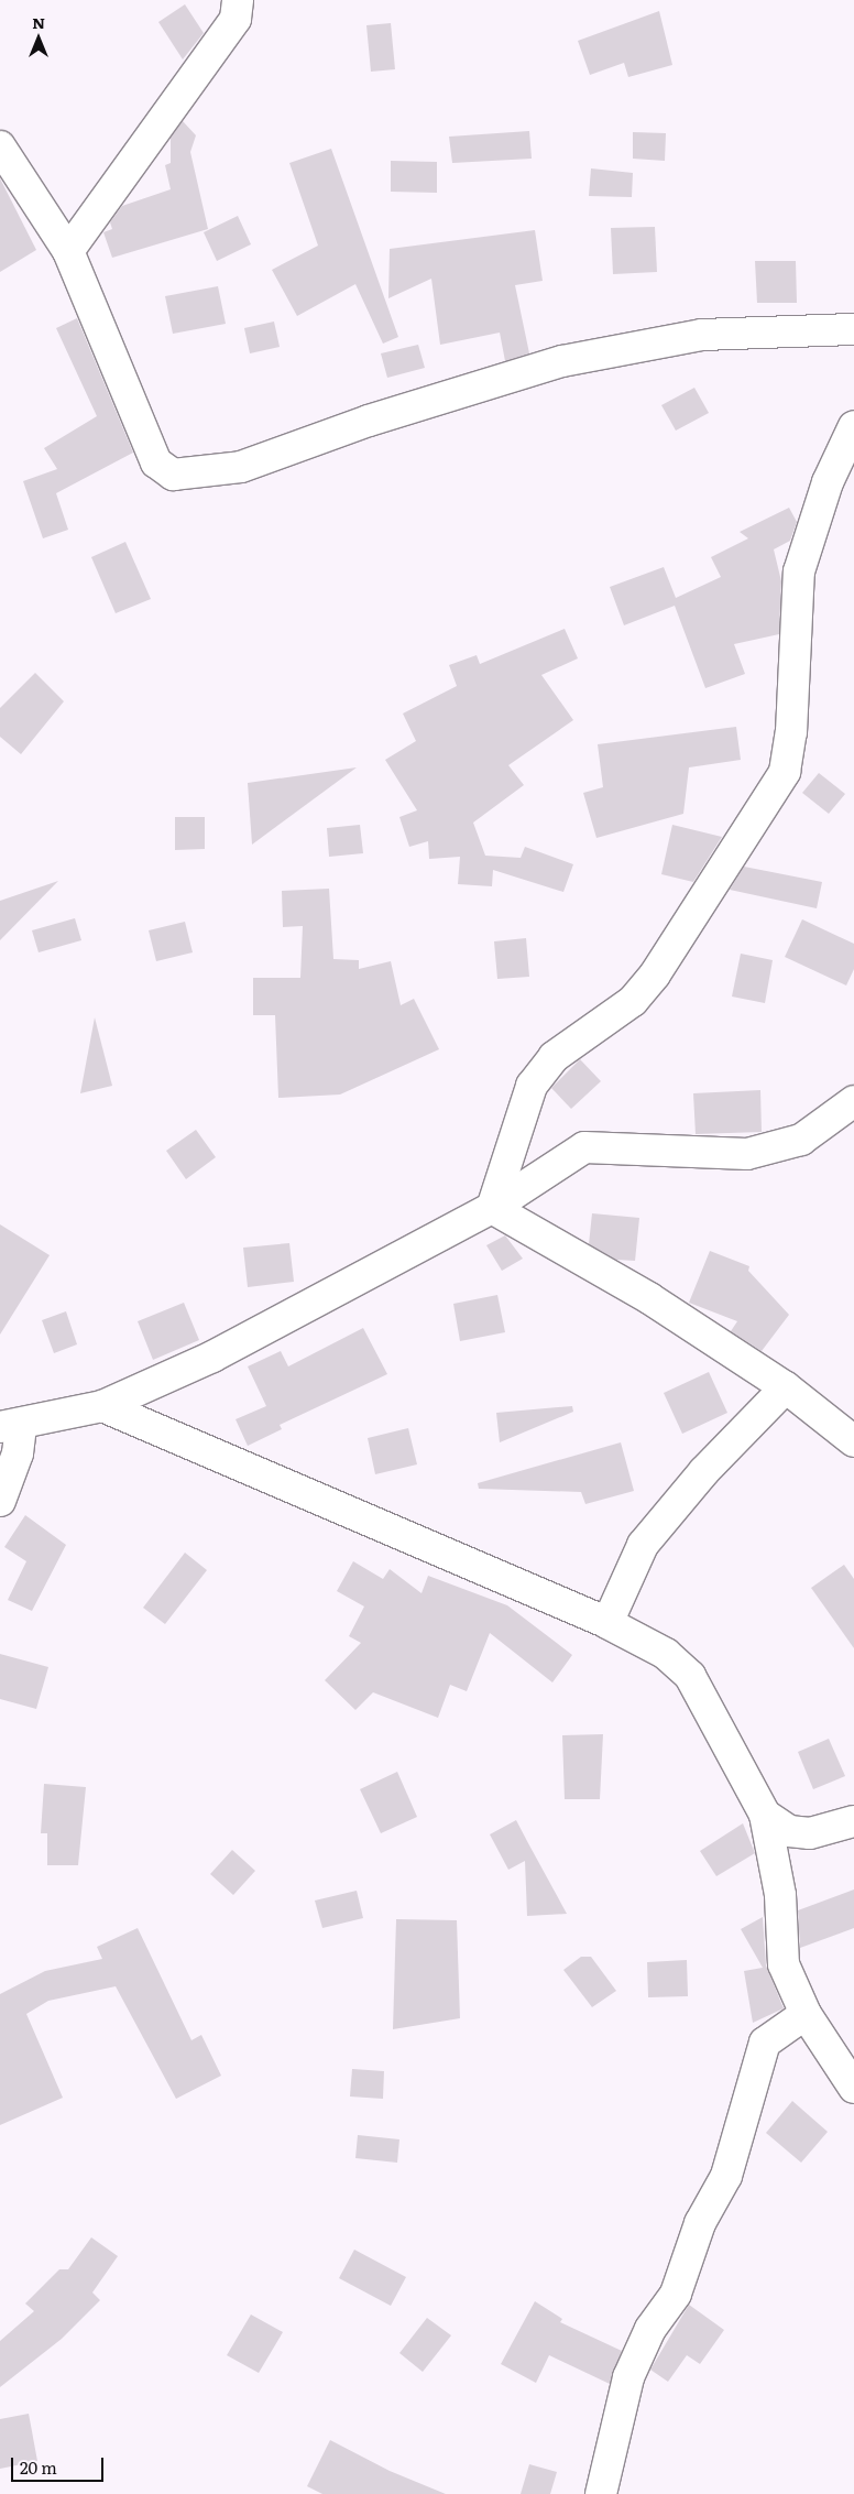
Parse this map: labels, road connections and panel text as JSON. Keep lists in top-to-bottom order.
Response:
{
  "scale_bar": "20 m",
  "north": "top"
}
